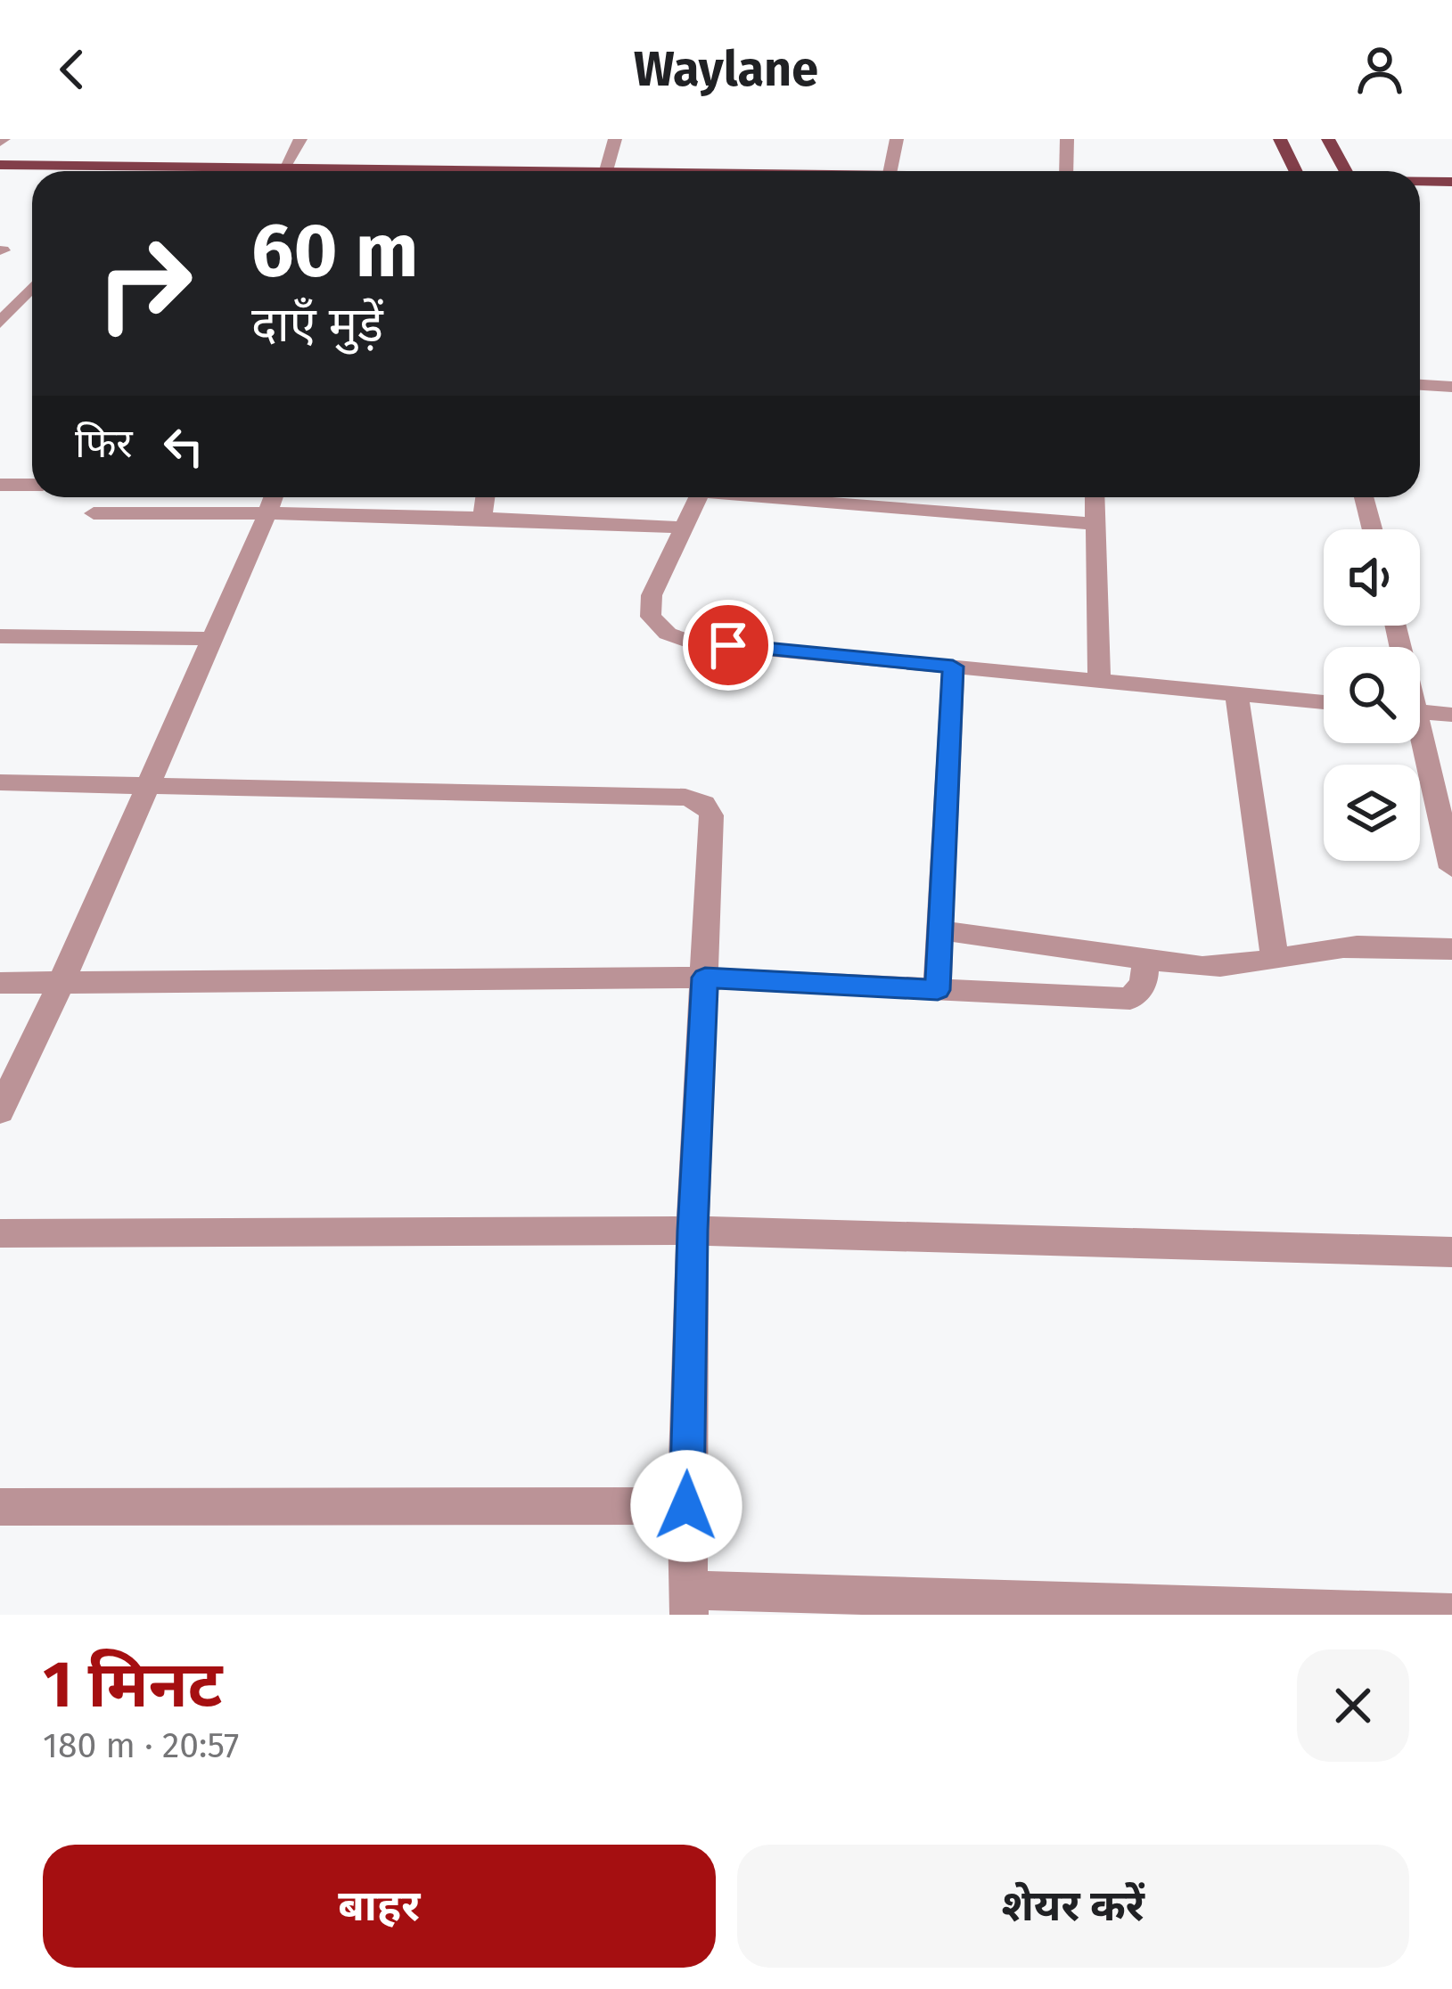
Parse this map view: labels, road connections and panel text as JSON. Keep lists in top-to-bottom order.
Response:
{
  "page": {
    "header": "Waylane",
    "turn": ["60 m", "दाएँ मुड़ें"],
    "then": "फिर",
    "heading": ["1 मिनट", "180 m · 20:57"],
    "buttons": ["बाहर", "शेयर करें"]
  }
}
